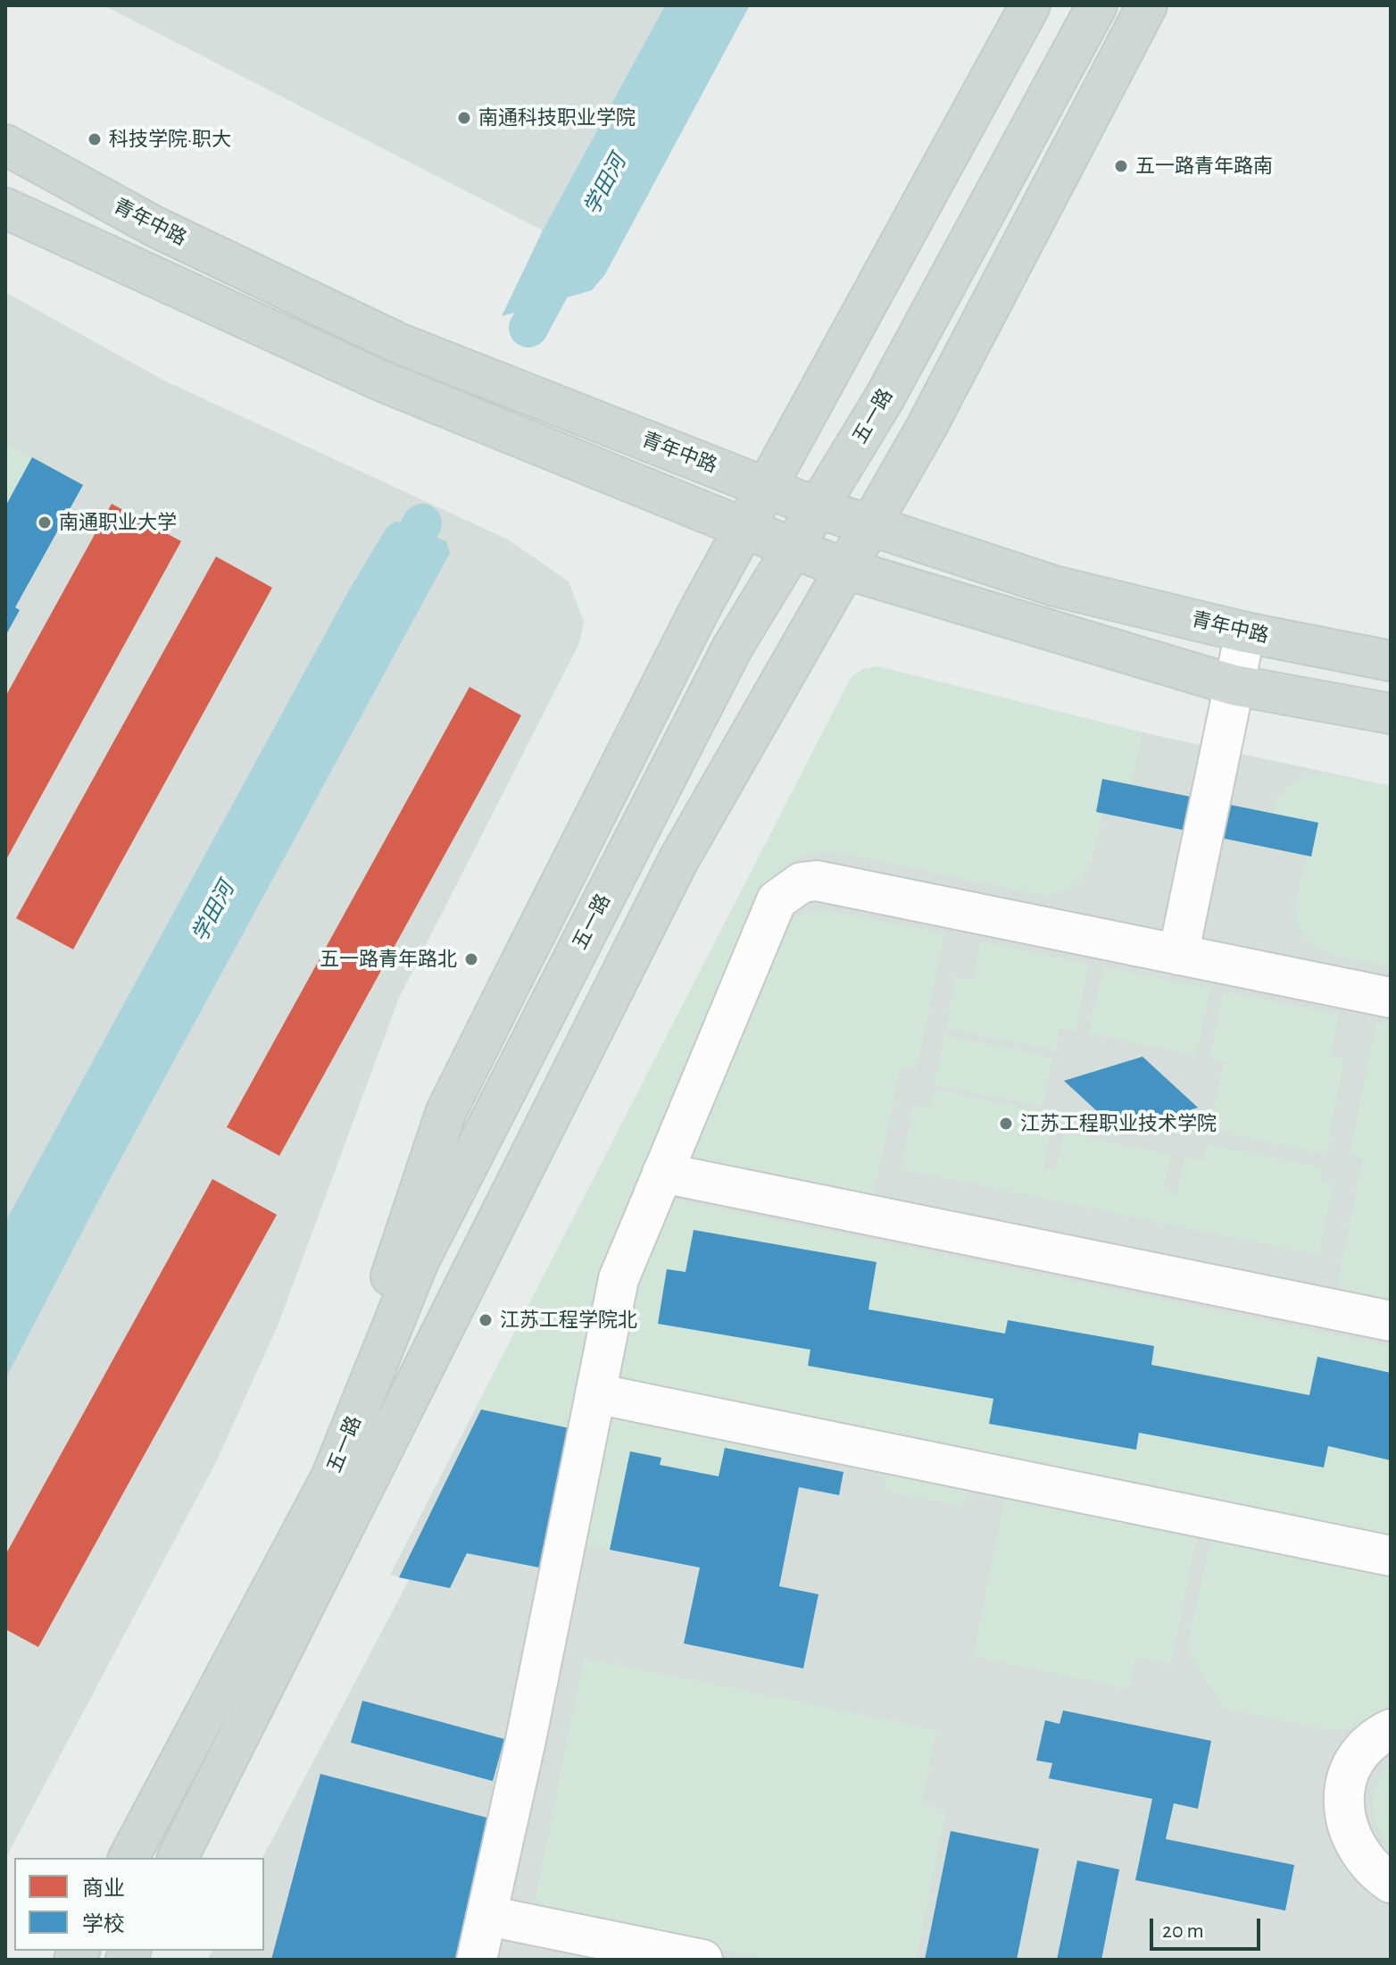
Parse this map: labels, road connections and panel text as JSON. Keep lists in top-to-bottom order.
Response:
{
  "streets": {
    "main road": ["青年中路", "五一路"]
  },
  "crossings": [
    ["青年中路", "五一路"]
  ],
  "water": ["学田河"],
  "places": [
    "南通科技职业学院",
    "科技学院·职大",
    "五一路青年路南",
    "南通职业大学",
    "五一路青年路北",
    "江苏工程职业技术学院",
    "江苏工程学院北"
  ],
  "legend": ["商业", "学校"],
  "scale_bar": "20 m"
}
